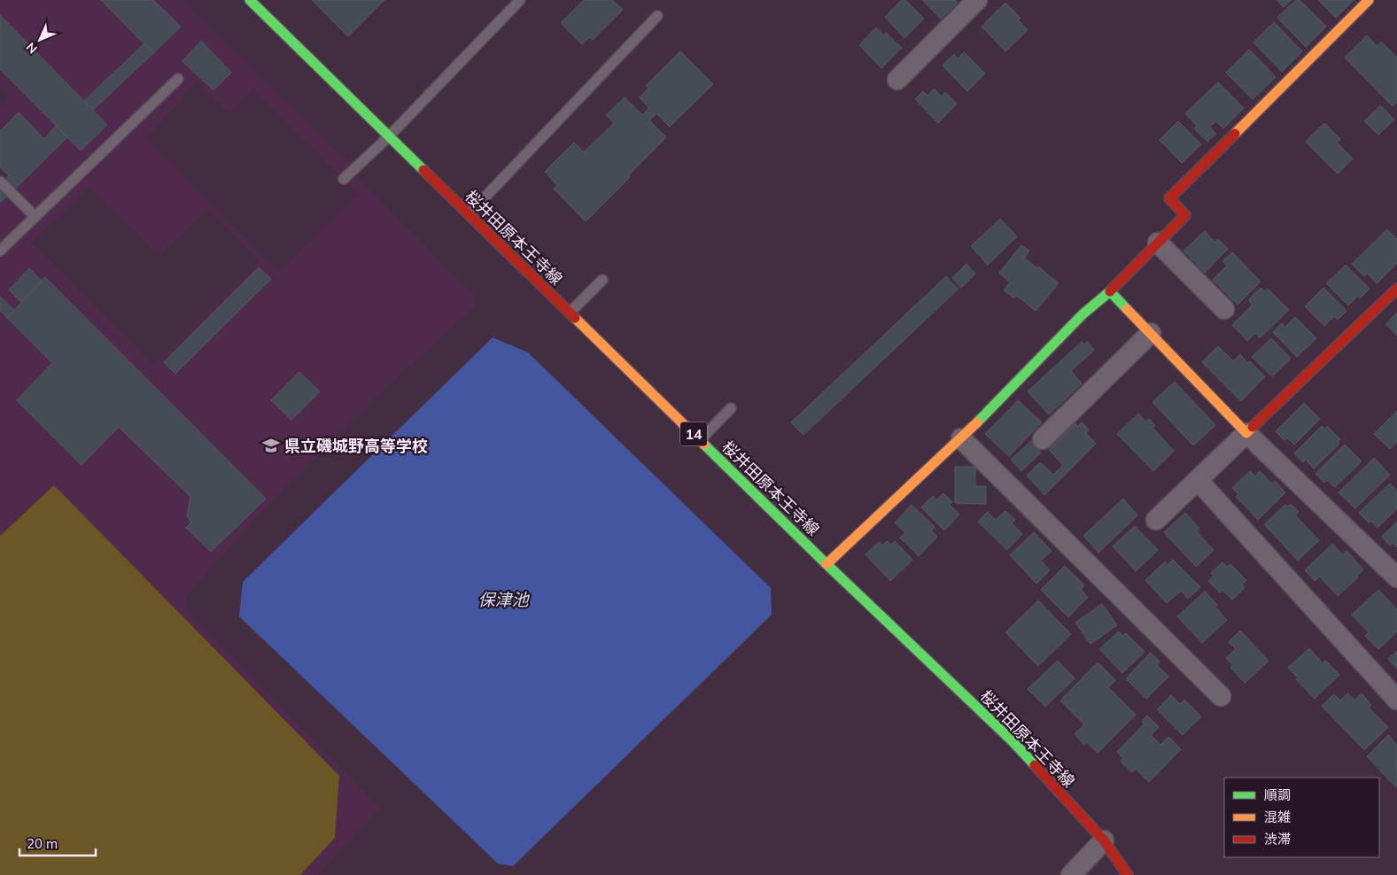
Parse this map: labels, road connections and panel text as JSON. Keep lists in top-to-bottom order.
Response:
{
  "streets": {
    "main road": ["桜井田原本王寺線", "14"]
  },
  "water": ["保津池"],
  "places": {
    "school or university": ["県立磯城野高等学校"]
  },
  "legend": ["順調", "混雑", "渋滞"],
  "scale_bar": "20 m",
  "north": "bottom left"
}
